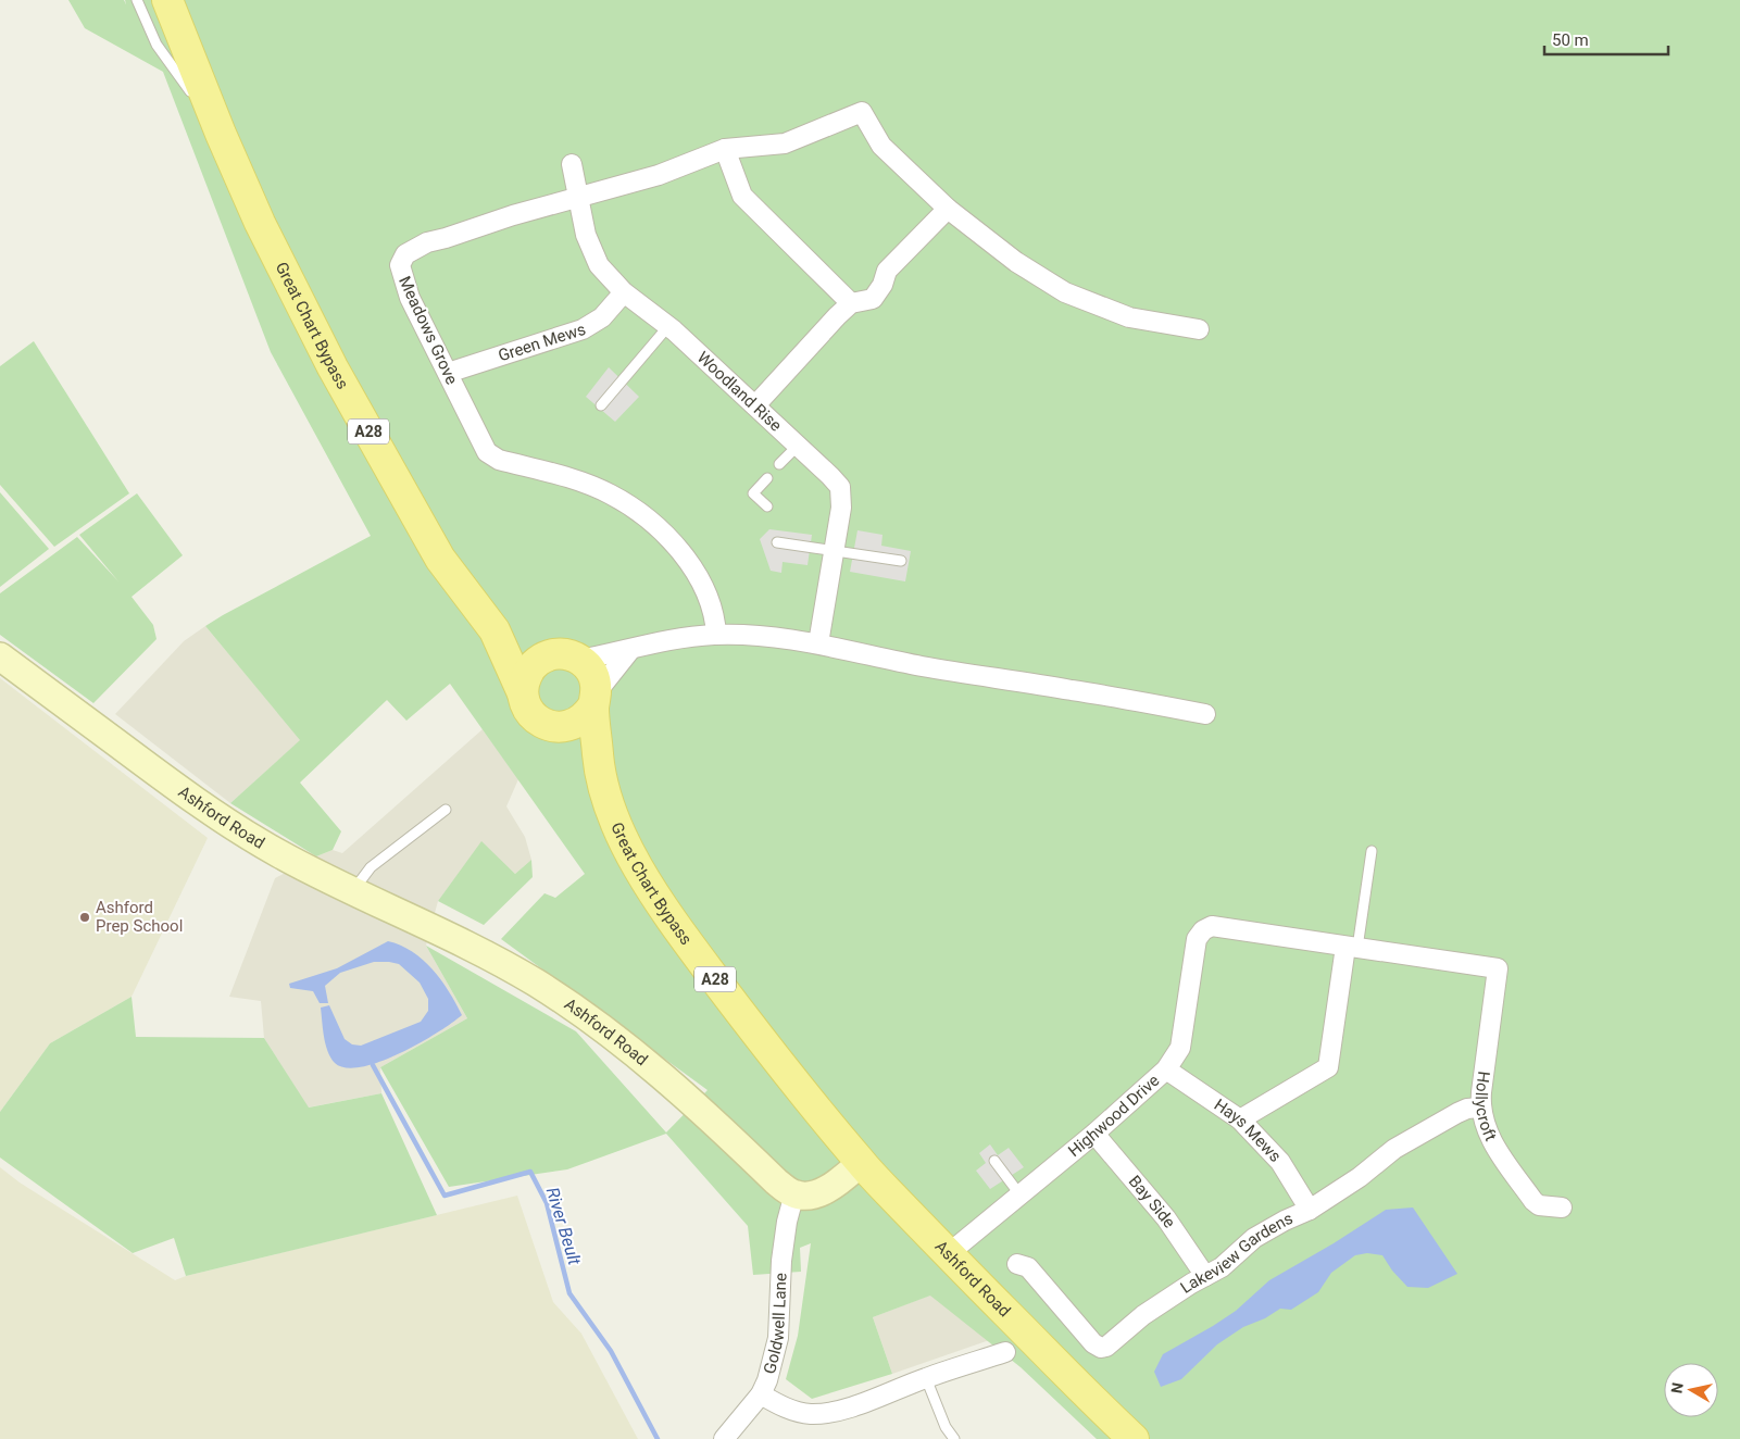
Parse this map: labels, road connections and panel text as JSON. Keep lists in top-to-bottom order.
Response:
{
  "streets": {
    "main road": ["Great Chart Bypass", "A28", "Ashford Road"],
    "street": [
      "Meadows Grove",
      "Green Mews",
      "Woodland Rise",
      "Hollycroft",
      "Highwood Drive",
      "Hays Mews",
      "Bay Side",
      "Lakeview Gardens",
      "Goldwell Lane"
    ]
  },
  "crossings": [
    ["Great Chart Bypass", "Ashford Road"],
    ["Meadows Grove", "Green Mews"],
    ["Meadows Grove", "Woodland Rise"],
    ["Green Mews", "Woodland Rise"],
    ["Ashford Road", "Highwood Drive"],
    ["Ashford Road", "Goldwell Lane"],
    ["Hollycroft", "Highwood Drive"],
    ["Hollycroft", "Lakeview Gardens"],
    ["Highwood Drive", "Hays Mews"],
    ["Highwood Drive", "Bay Side"],
    ["Hays Mews", "Lakeview Gardens"],
    ["Bay Side", "Lakeview Gardens"]
  ],
  "water": ["River Beult"],
  "places": ["Ashford Prep School"],
  "scale_bar": "50 m",
  "north": "left"
}
